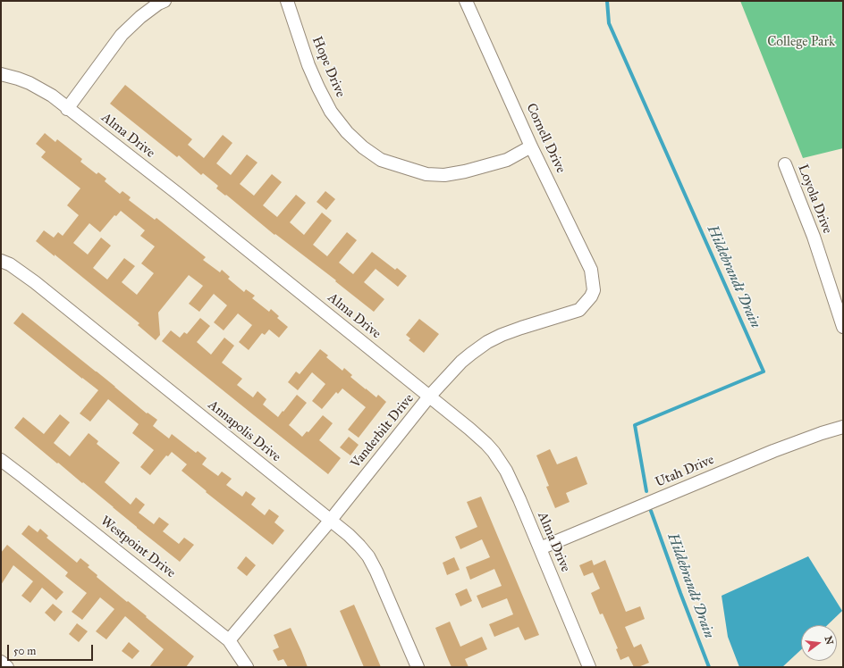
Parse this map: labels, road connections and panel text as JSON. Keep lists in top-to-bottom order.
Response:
{
  "streets": {
    "street": [
      "Hope Drive",
      "Alma Drive",
      "Cornell Drive",
      "Loyola Drive",
      "Annapolis Drive",
      "Vanderbilt Drive",
      "Utah Drive",
      "Westpoint Drive"
    ]
  },
  "crossings": [
    ["Hope Drive", "Cornell Drive"],
    ["Alma Drive", "Vanderbilt Drive"],
    ["Alma Drive", "Utah Drive"],
    ["Cornell Drive", "Vanderbilt Drive"],
    ["Annapolis Drive", "Vanderbilt Drive"],
    ["Vanderbilt Drive", "Westpoint Drive"]
  ],
  "water": ["Hildebrandt Drain"],
  "parks": ["College Park"],
  "scale_bar": "50 m",
  "north": "right"
}
